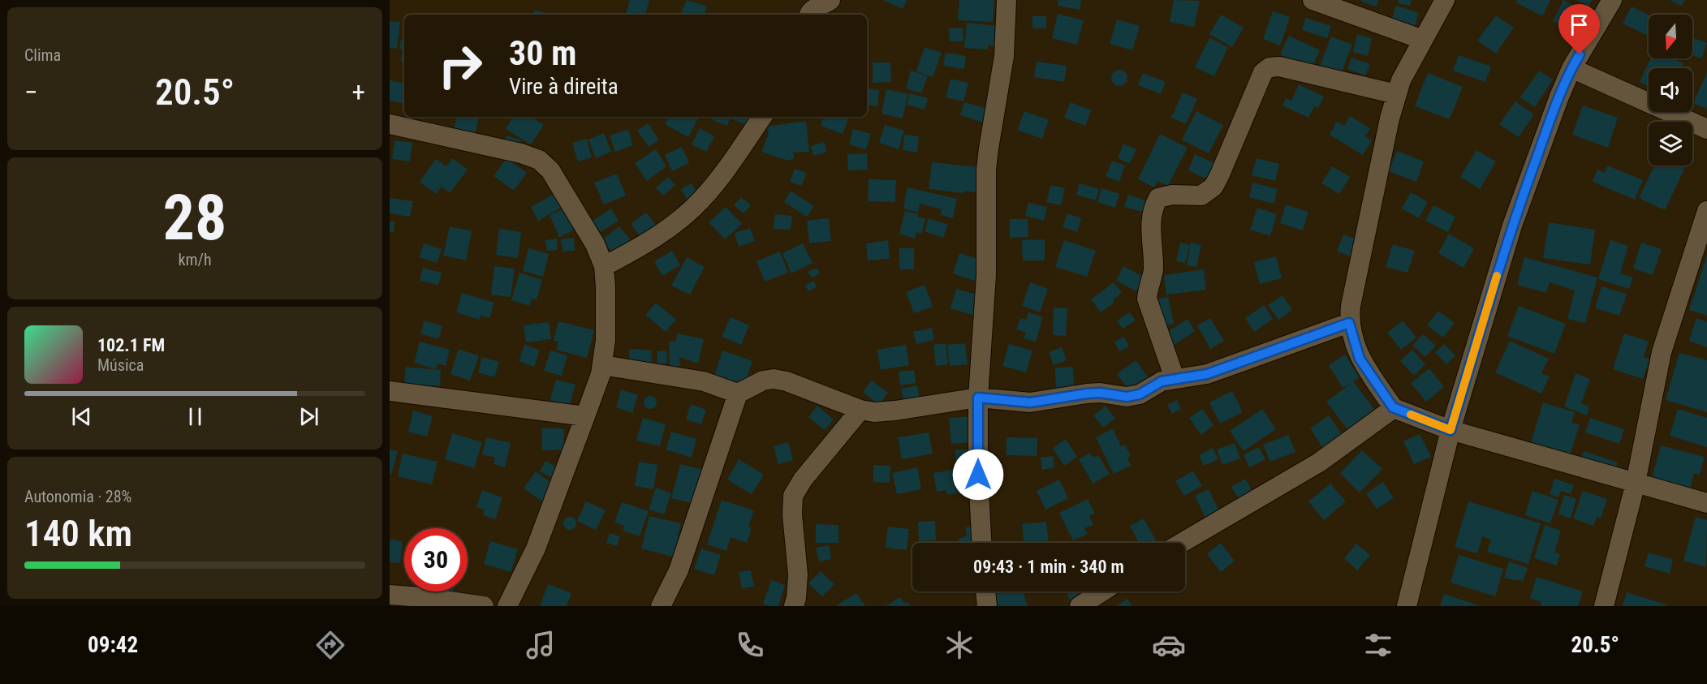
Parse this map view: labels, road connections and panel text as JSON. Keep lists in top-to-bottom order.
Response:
{
  "north": "bottom",
  "page": {
    "tile": [
      "Clima",
      ["28", "km/h"],
      ["Autonomia · 28%", "140 km"]
    ],
    "turn": ["30 m", "Vire à direita"],
    "heat": ["−", "20.5°", "+"],
    "song": ["102.1 FM", "Música"],
    "limit": "30",
    "trip": "09:43 · 1 min · 340 m",
    "tabs": ["09:42", "20.5°"]
  }
}
